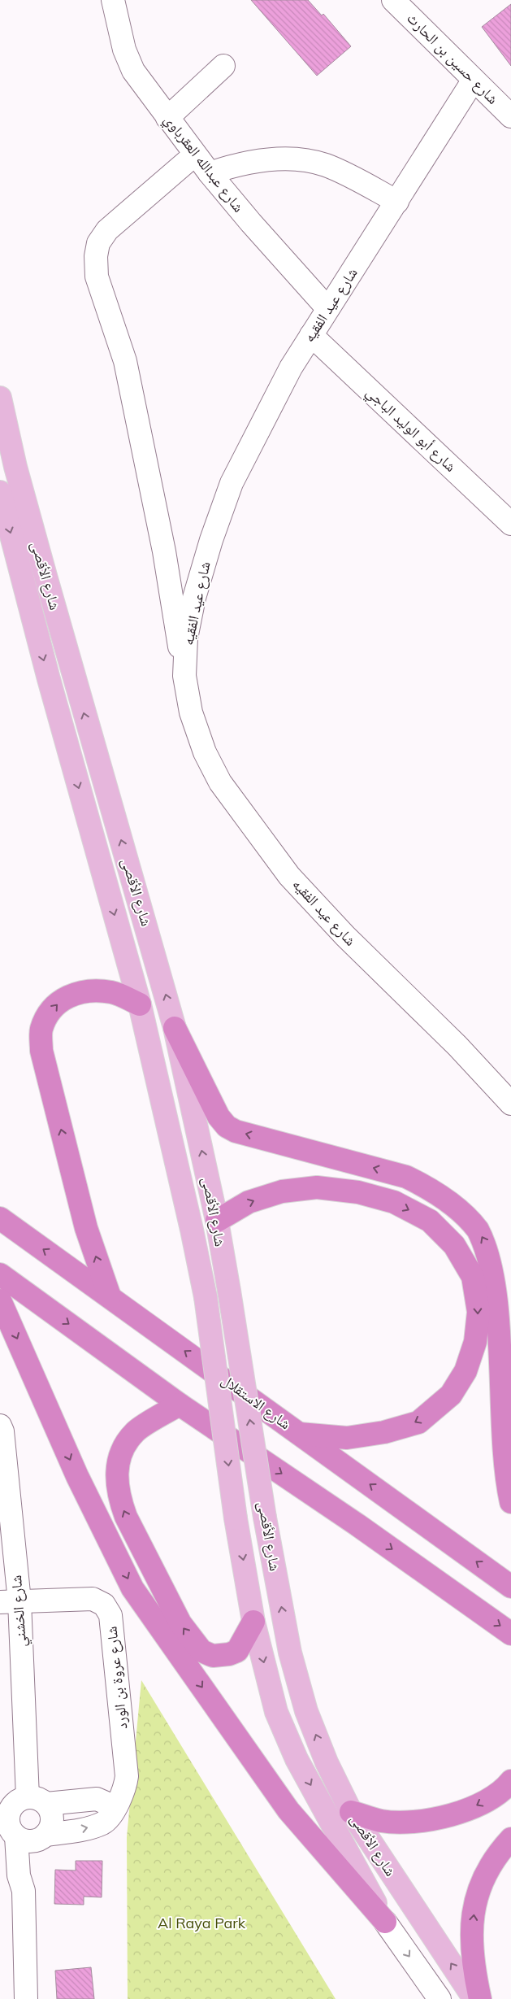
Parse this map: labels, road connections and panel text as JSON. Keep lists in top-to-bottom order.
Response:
{
  "streets": {
    "highway": ["شارع الاستقلال"],
    "main road": ["شارع الأقصى"],
    "street": [
      "شارع حسين بن الحارث",
      "شارع عبدالله العقرباوي",
      "شارع عيد الفقيه",
      "شارع أبو الوليد الباجي",
      "شارع الخشني",
      "شارع عروة بن الورد"
    ]
  },
  "crossings": [
    ["شارع حسين بن الحارث", "شارع عيد الفقيه"],
    ["شارع عبدالله العقرباوي", "شارع عيد الفقيه"],
    ["شارع عيد الفقيه", "شارع أبو الوليد الباجي"],
    ["شارع الخشني", "شارع عروة بن الورد"]
  ],
  "parks": ["Al Raya Park"]
}
